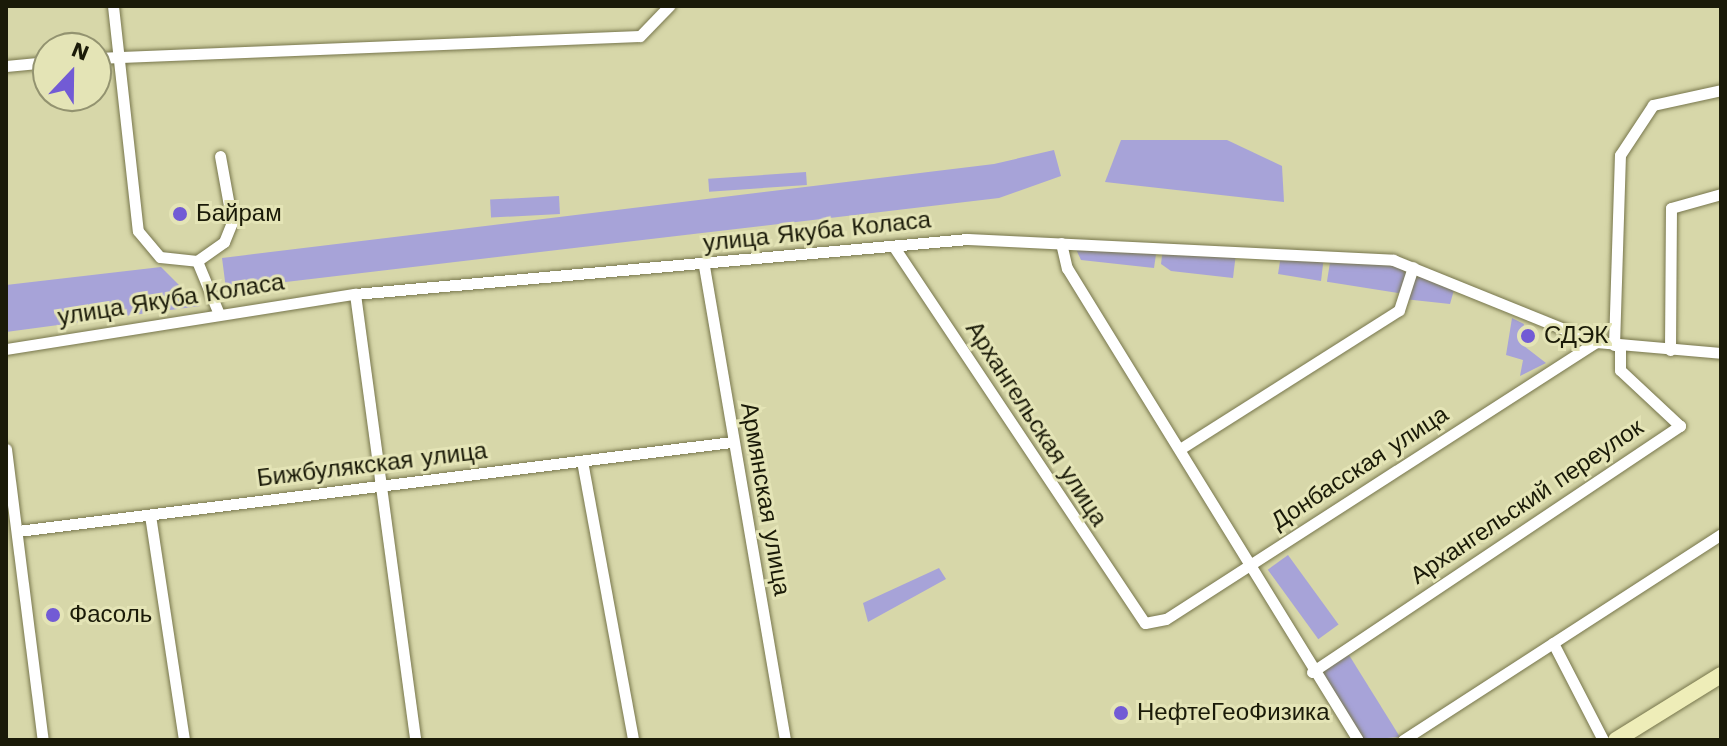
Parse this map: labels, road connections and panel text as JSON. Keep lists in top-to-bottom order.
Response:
{
  "streets": {
    "street": [
      "улица Якуба Коласа",
      "Архангельская улица",
      "Бижбулякская улица",
      "Донбасская улица",
      "Армянская улица",
      "Архангельский переулок"
    ]
  },
  "crossings": [
    ["улица Якуба Коласа", "Архангельская улица"],
    ["улица Якуба Коласа", "Донбасская улица"],
    ["улица Якуба Коласа", "Армянская улица"],
    ["улица Якуба Коласа", "Архангельский переулок"],
    ["Архангельская улица", "Донбасская улица"],
    ["Бижбулякская улица", "Армянская улица"]
  ],
  "places": [
    "Байрам",
    "СДЭК",
    "Фасоль",
    "НефтеГеоФизика"
  ],
  "north": "top"
}
